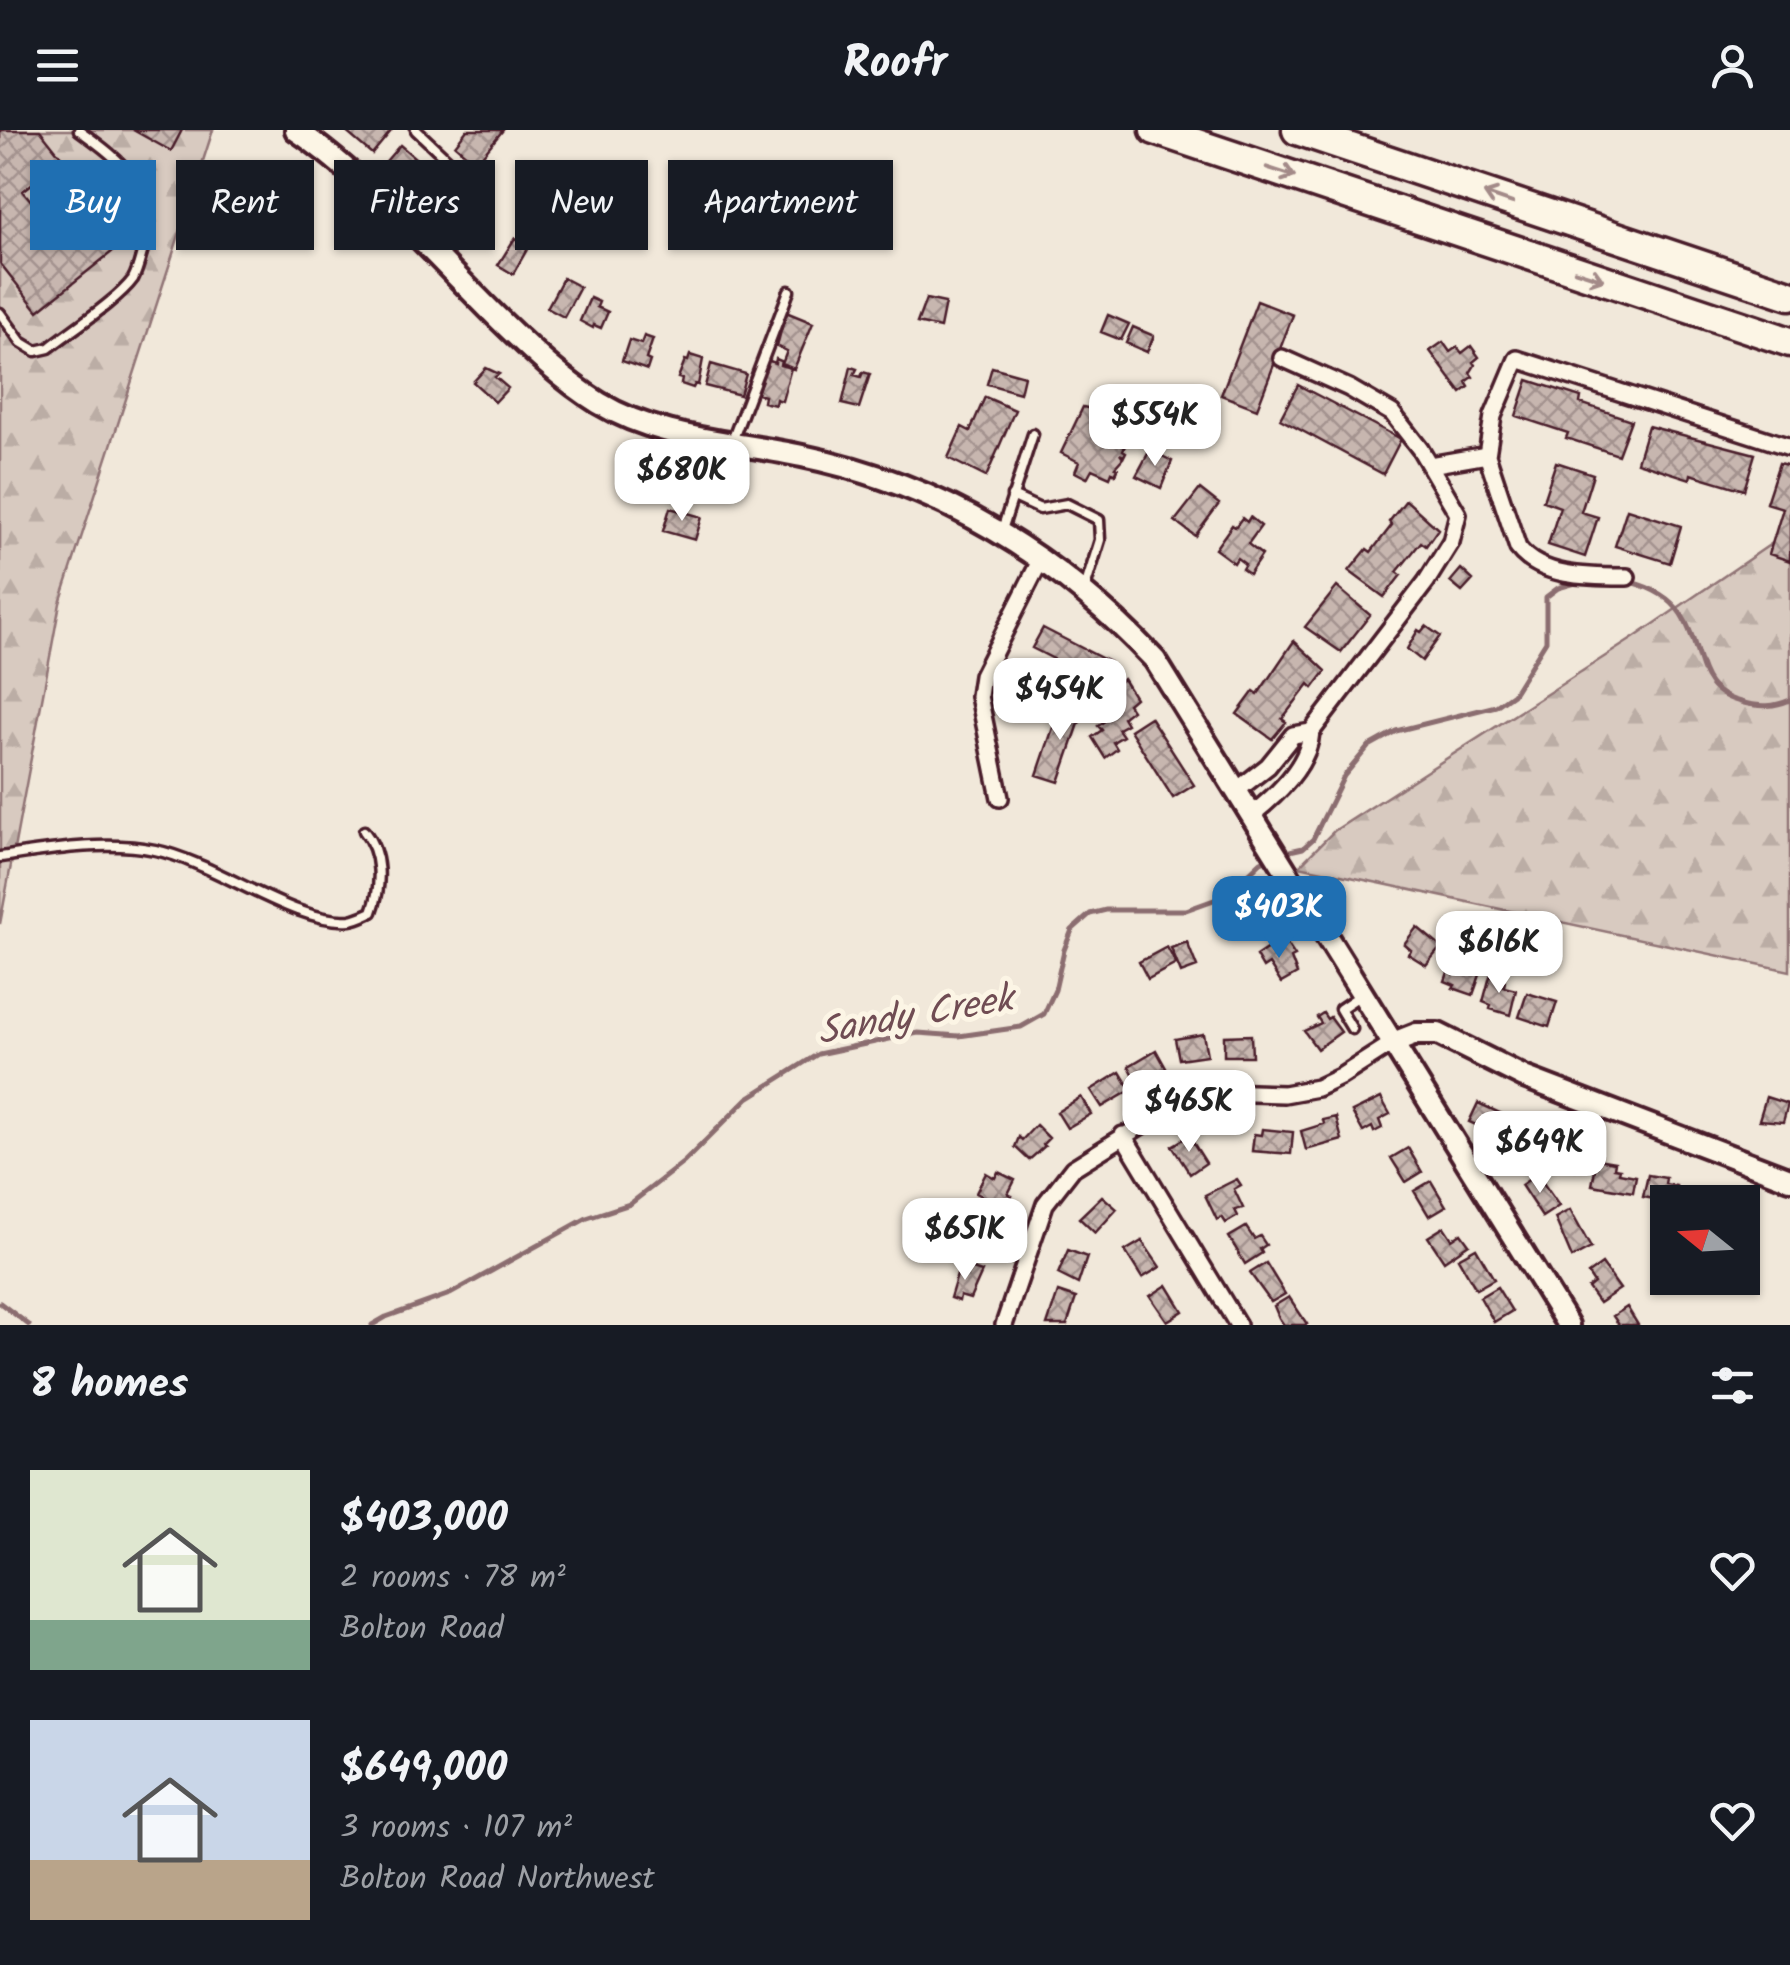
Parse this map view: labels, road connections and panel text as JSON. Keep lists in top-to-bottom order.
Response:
{
  "water": ["Sandy Creek"],
  "north": "left",
  "page": {
    "header": "Roofr",
    "chip": [
      "Buy",
      "Rent",
      "Filters",
      "New",
      "Apartment"
    ],
    "price": [
      "$554K",
      "$680K",
      "$454K",
      "$403K",
      "$616K",
      "$465K",
      "$649K",
      "$651K"
    ],
    "heading": "8 homes",
    "list": [
      {
        "name": "$403,000",
        "note": "2 rooms · 78 m² · Bolton Road"
      },
      {
        "name": "$649,000",
        "note": "3 rooms · 107 m² · Bolton Road Northwest"
      }
    ]
  }
}
